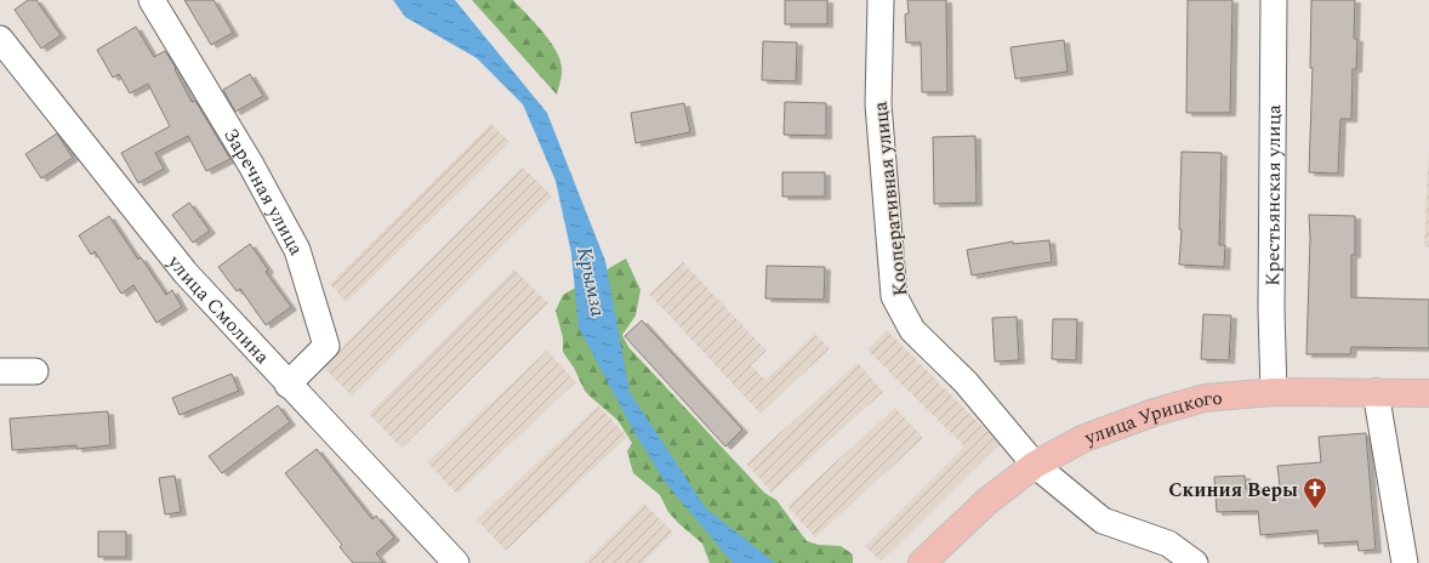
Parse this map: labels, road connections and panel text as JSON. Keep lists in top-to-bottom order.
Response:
{
  "streets": {
    "main road": ["улица Урицкого"],
    "street": [
      "Заречная улица",
      "Крестьянская улица",
      "Кооперативная улица",
      "улица Смолина"
    ]
  },
  "crossings": [
    ["Заречная улица", "улица Смолина"],
    ["Крестьянская улица", "улица Урицкого"],
    ["Кооперативная улица", "улица Урицкого"]
  ],
  "water": ["Крымза"],
  "places": {
    "church": ["Скиния Веры"]
  }
}
